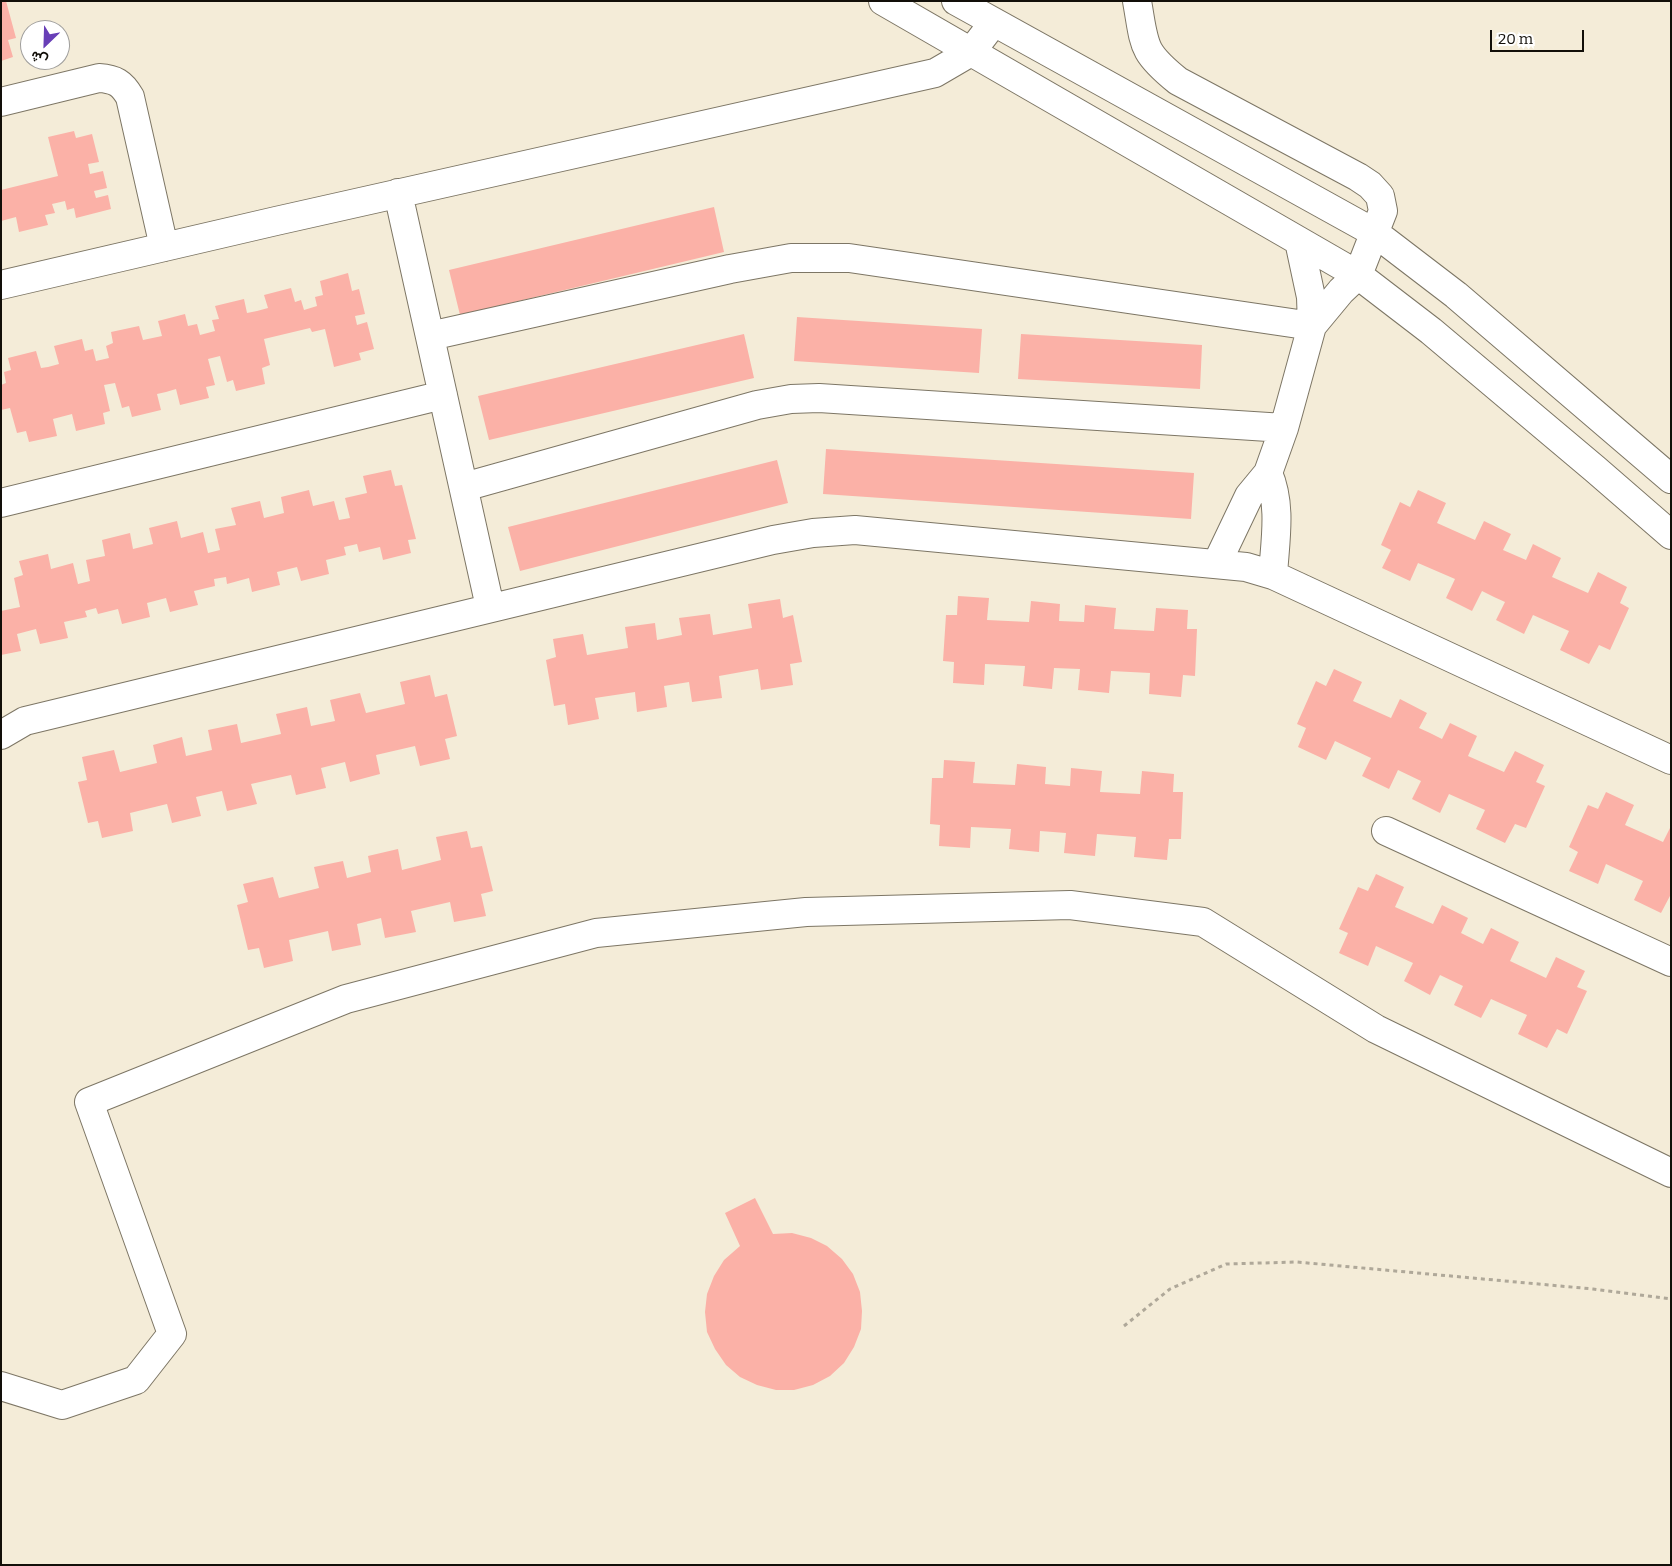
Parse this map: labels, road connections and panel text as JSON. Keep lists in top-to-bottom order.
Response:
{
  "scale_bar": "20 m",
  "north": "bottom left"
}
